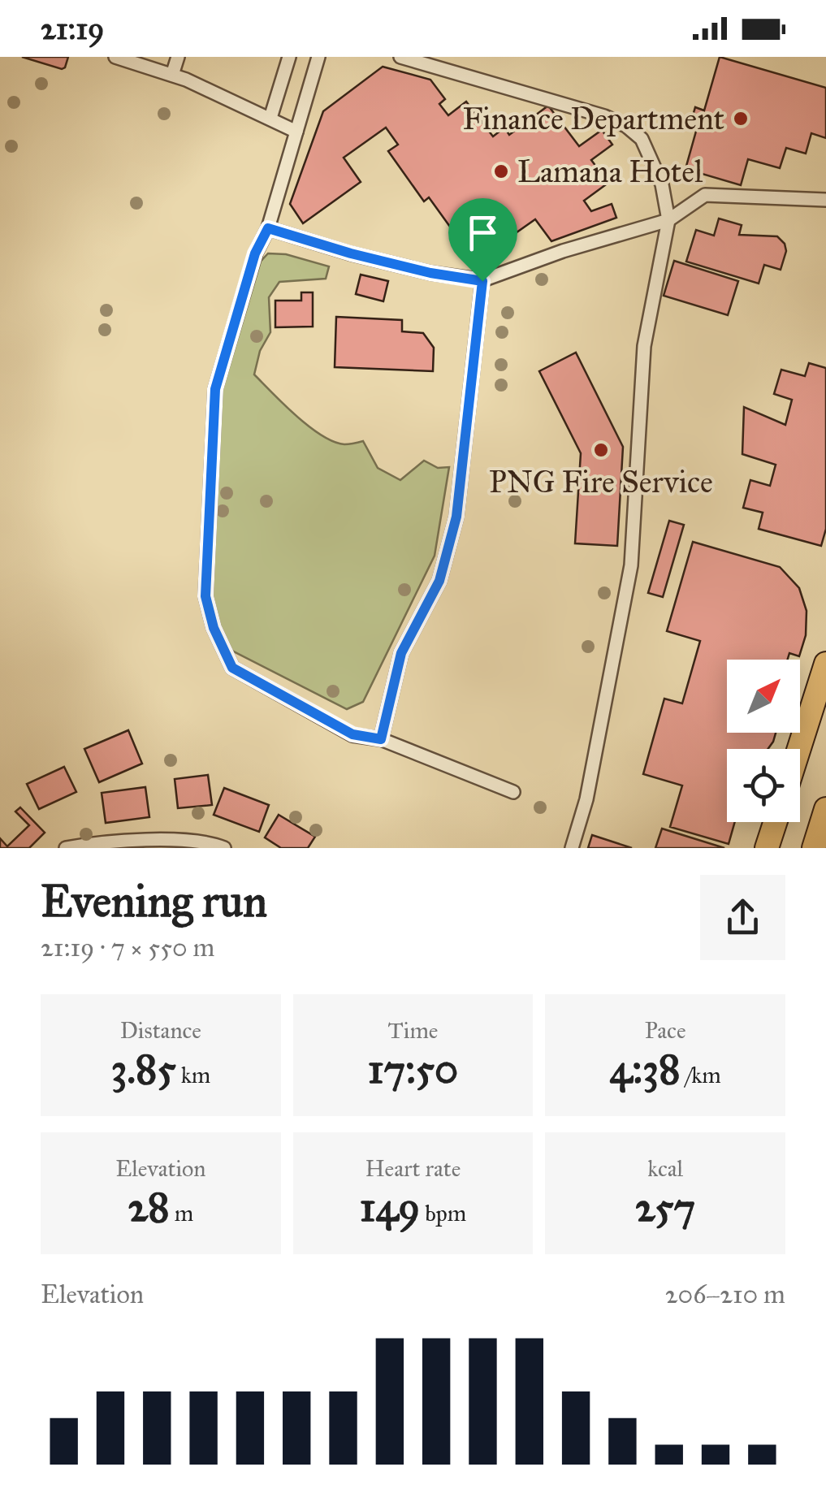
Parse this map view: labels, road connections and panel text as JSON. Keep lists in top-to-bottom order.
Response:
{
  "places": ["Finance Department", "Lamana Hotel", "PNG Fire Service"],
  "north": "top right",
  "page": {
    "status": "21:19",
    "heading": ["Evening run", "21:19 · 7 × 550 m"],
    "stats": [
      ["Distance", "3.85 km"],
      ["Time", "17:50"],
      ["Pace", "4:38 /km"],
      ["Elevation", "28 m"],
      ["Heart rate", "149 bpm"],
      ["kcal", "257"]
    ],
    "chart": ["Elevation", "206–210 m"]
  }
}
